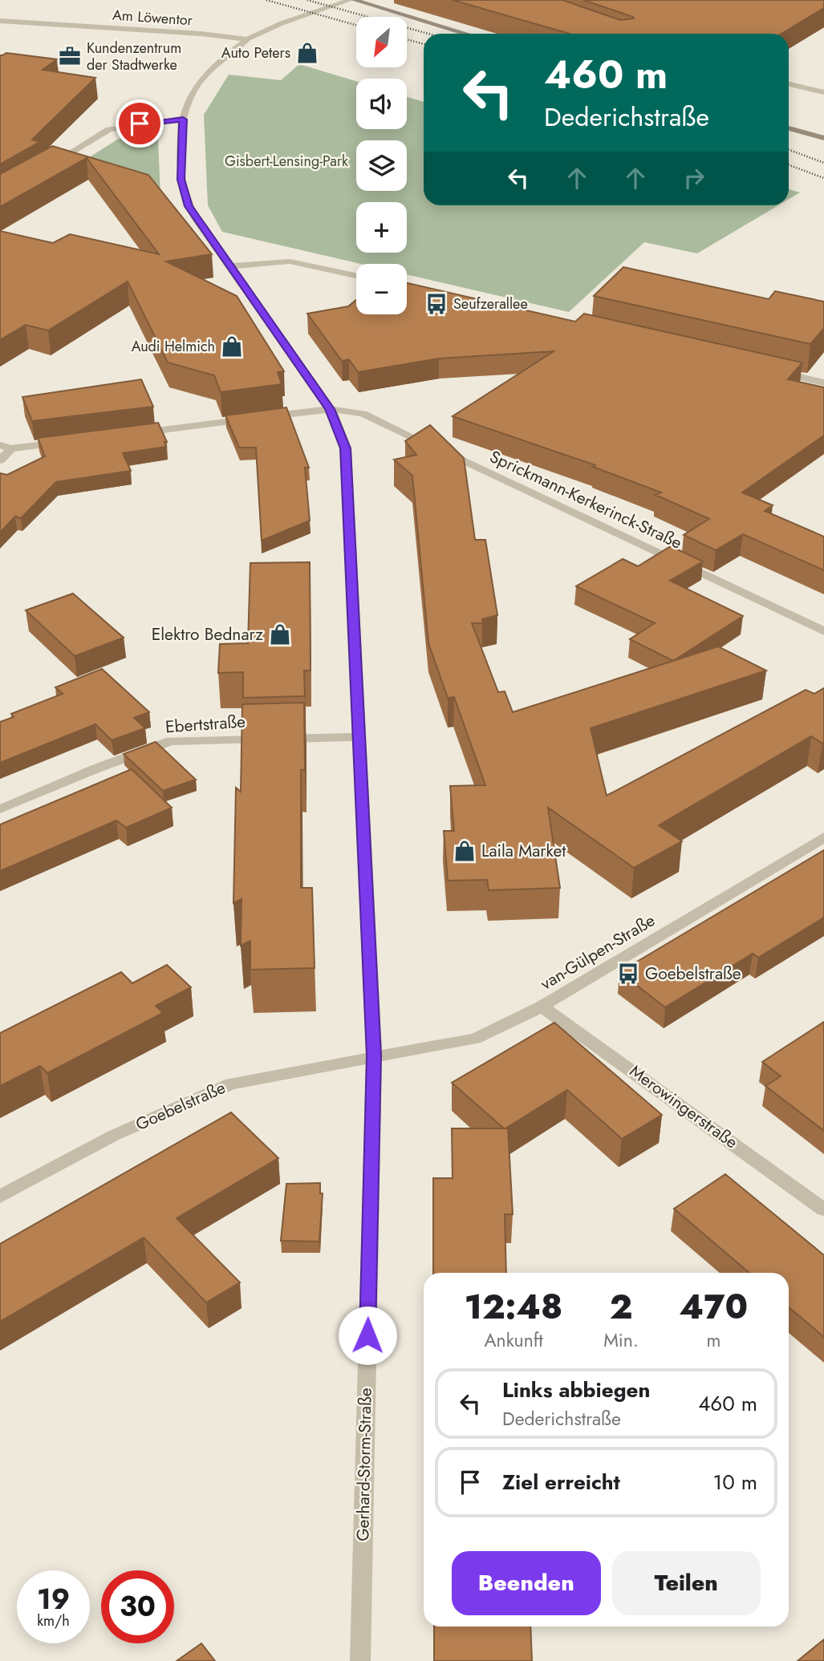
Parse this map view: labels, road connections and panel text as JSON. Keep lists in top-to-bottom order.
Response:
{
  "streets": {
    "street": [
      "Am Löwentor",
      "Sprickmann-Kerkerinck-Straße",
      "Ebertstraße",
      "van-Gülpen-Straße",
      "Goebelstraße",
      "Merowingerstraße",
      "Gerhard-Storm-Straße"
    ]
  },
  "crossings": [
    ["Am Löwentor", "Gerhard-Storm-Straße"],
    ["Sprickmann-Kerkerinck-Straße", "Gerhard-Storm-Straße"],
    ["Ebertstraße", "Gerhard-Storm-Straße"],
    ["van-Gülpen-Straße", "Goebelstraße"],
    ["van-Gülpen-Straße", "Merowingerstraße"],
    ["van-Gülpen-Straße", "Gerhard-Storm-Straße"],
    ["Goebelstraße", "Gerhard-Storm-Straße"]
  ],
  "parks": ["Gisbert-Lensing-Park"],
  "places": {
    "shop": [
      "Auto Peters",
      "Audi Helmich",
      "Elektro Bednarz",
      "Laila Market"
    ],
    "office": ["Kundenzentrum der Stadtwerke"],
    "bus stop": ["Seufzerallee", "Goebelstraße"]
  },
  "north": "bottom left",
  "page": {
    "map_buttons": ["+", "−"],
    "turn": ["460 m", "Dederichstraße"],
    "eta": [
      "12:48",
      "Ankunft",
      "2",
      "Min.",
      "470",
      "m"
    ],
    "list": [
      {
        "name": "Links abbiegen",
        "note": "Dederichstraße",
        "value": "460 m"
      },
      {
        "name": "Ziel erreicht",
        "value": "10 m"
      }
    ],
    "buttons": ["Beenden", "Teilen"],
    "speed": "19 km/h",
    "limit": "30"
  }
}
